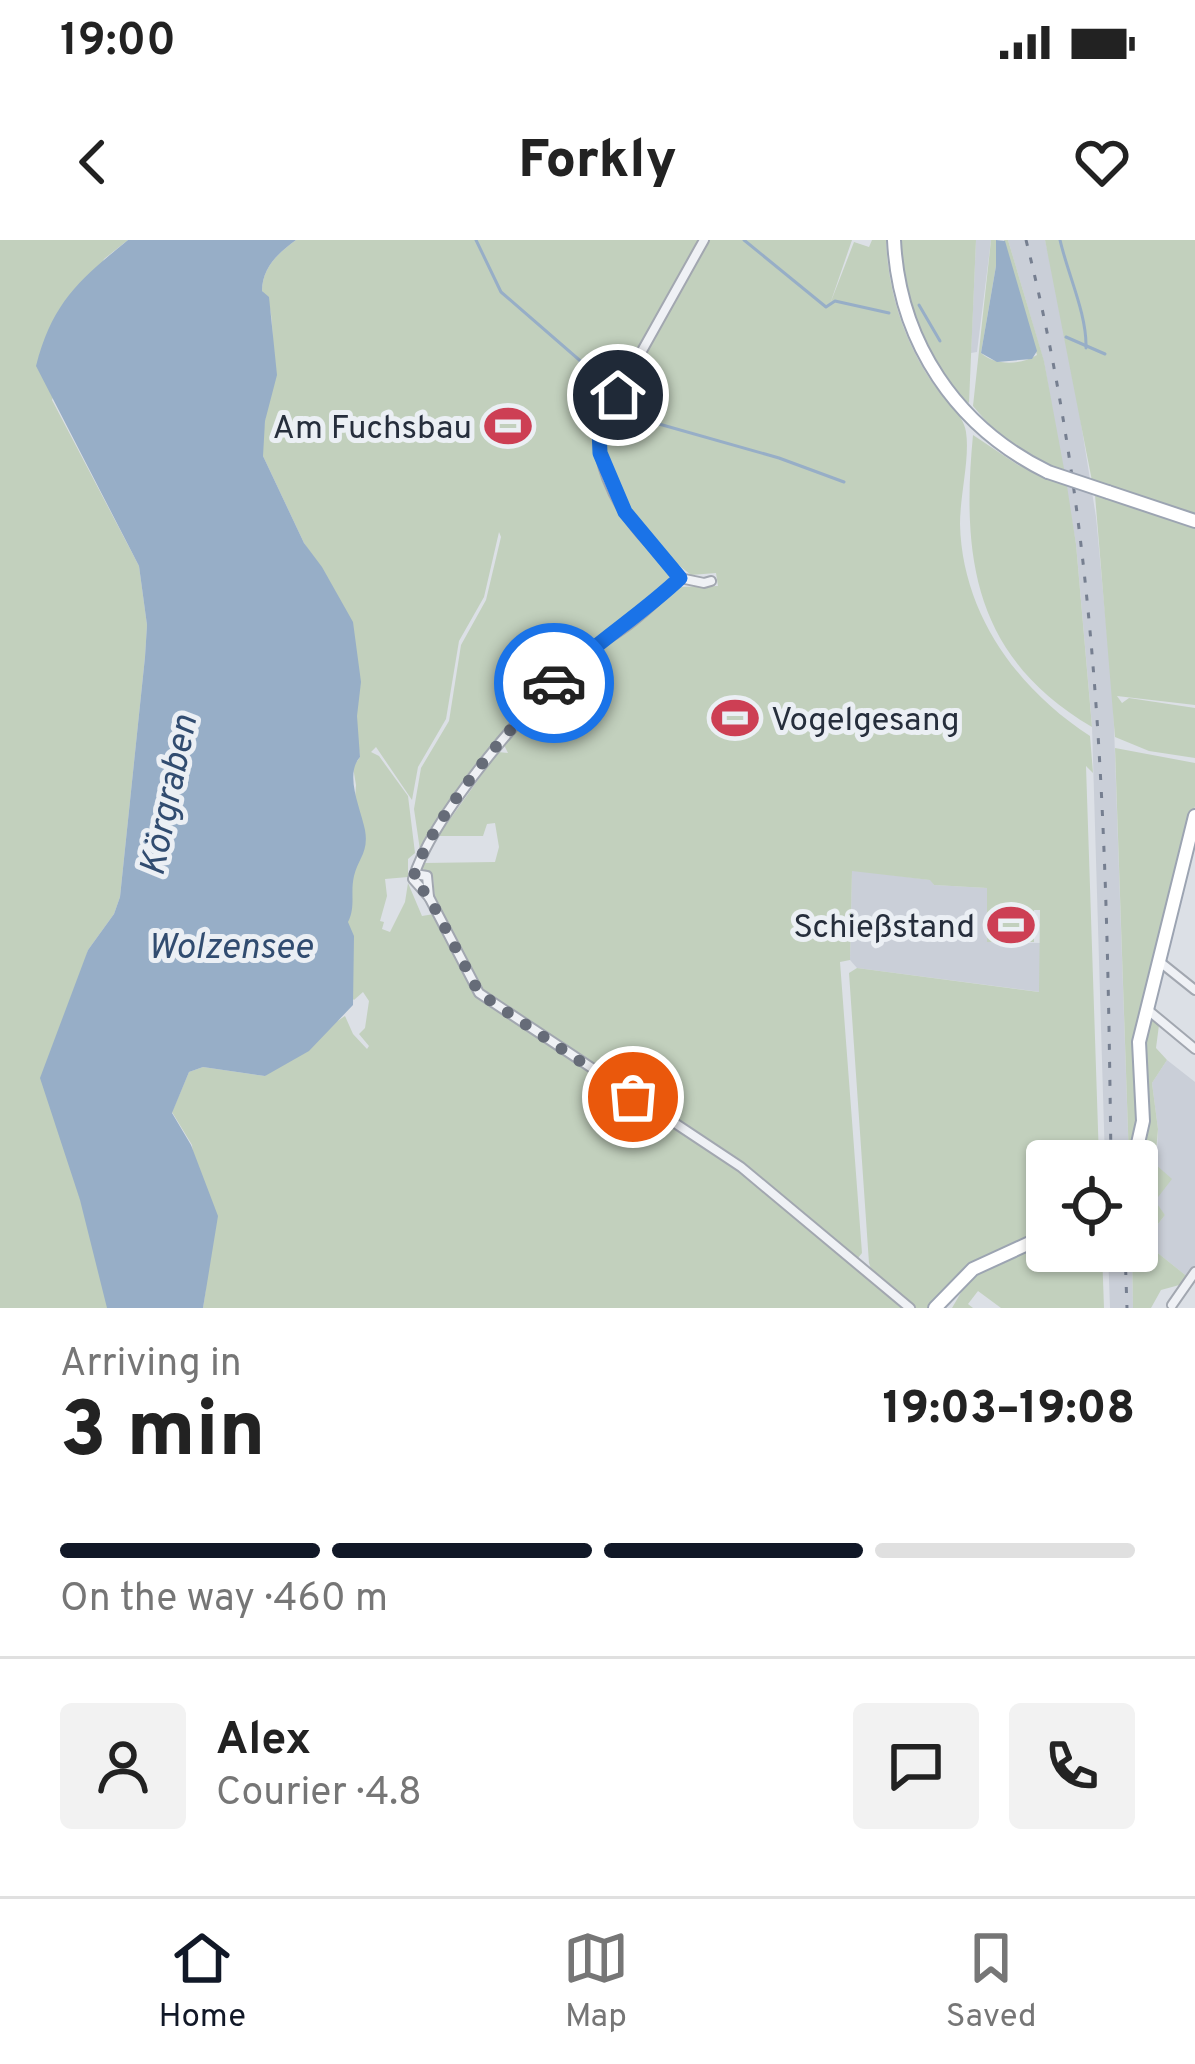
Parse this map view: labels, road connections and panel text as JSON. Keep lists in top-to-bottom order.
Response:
{
  "water": ["Körgraben", "Wolzensee"],
  "places": {
    "sports": ["Am Fuchsbau", "Vogelgesang", "Schießstand"]
  },
  "page": {
    "status": "19:00",
    "header": "Forkly",
    "heading": ["3 min", "Arriving in", "19:03–19:08"],
    "panel": ["Alex", "Courier · 4.8"],
    "bar": "On the way · 460 m",
    "tabs": ["Home", "Map", "Saved"]
  }
}
